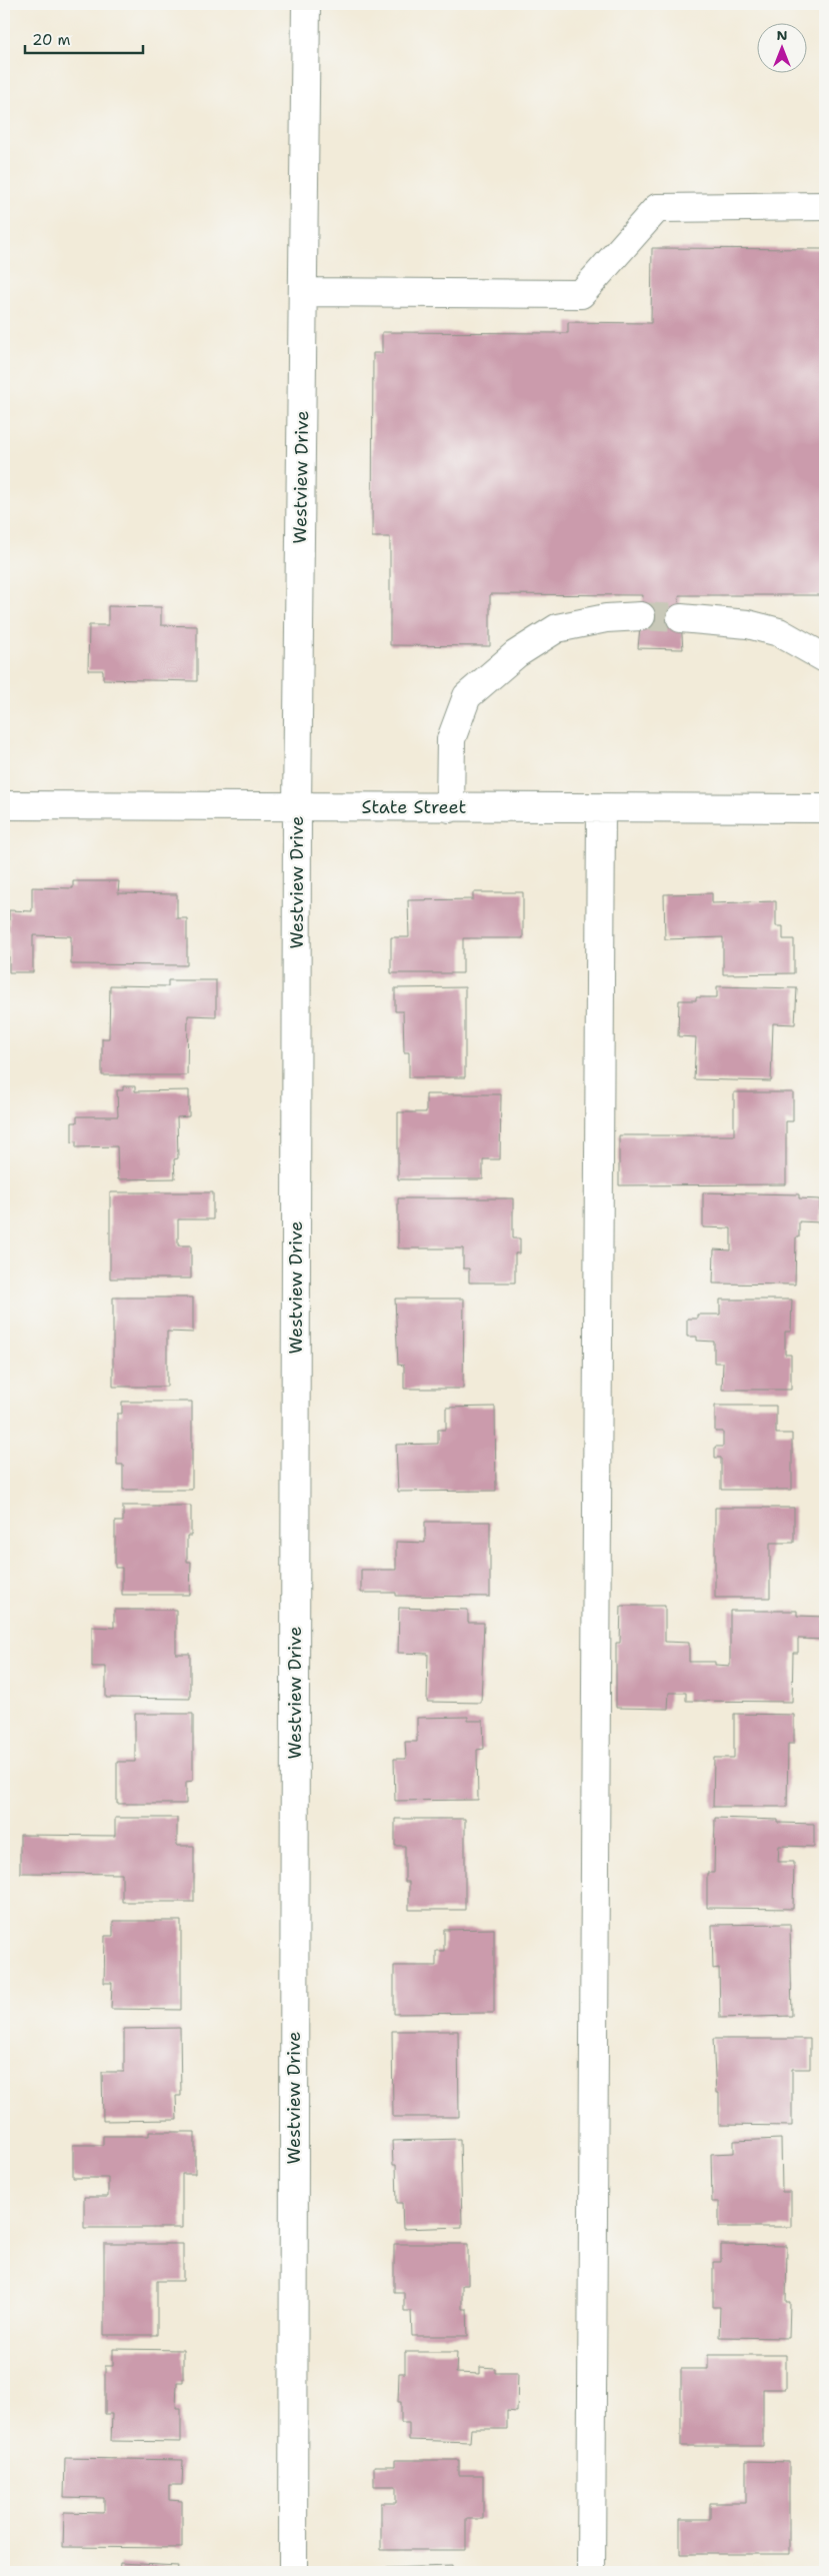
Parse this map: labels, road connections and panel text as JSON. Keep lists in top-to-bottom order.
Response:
{
  "streets": {
    "street": ["Westview Drive", "State Street"]
  },
  "crossings": [
    ["Westview Drive", "State Street"]
  ],
  "scale_bar": "20 m",
  "north": "top"
}
